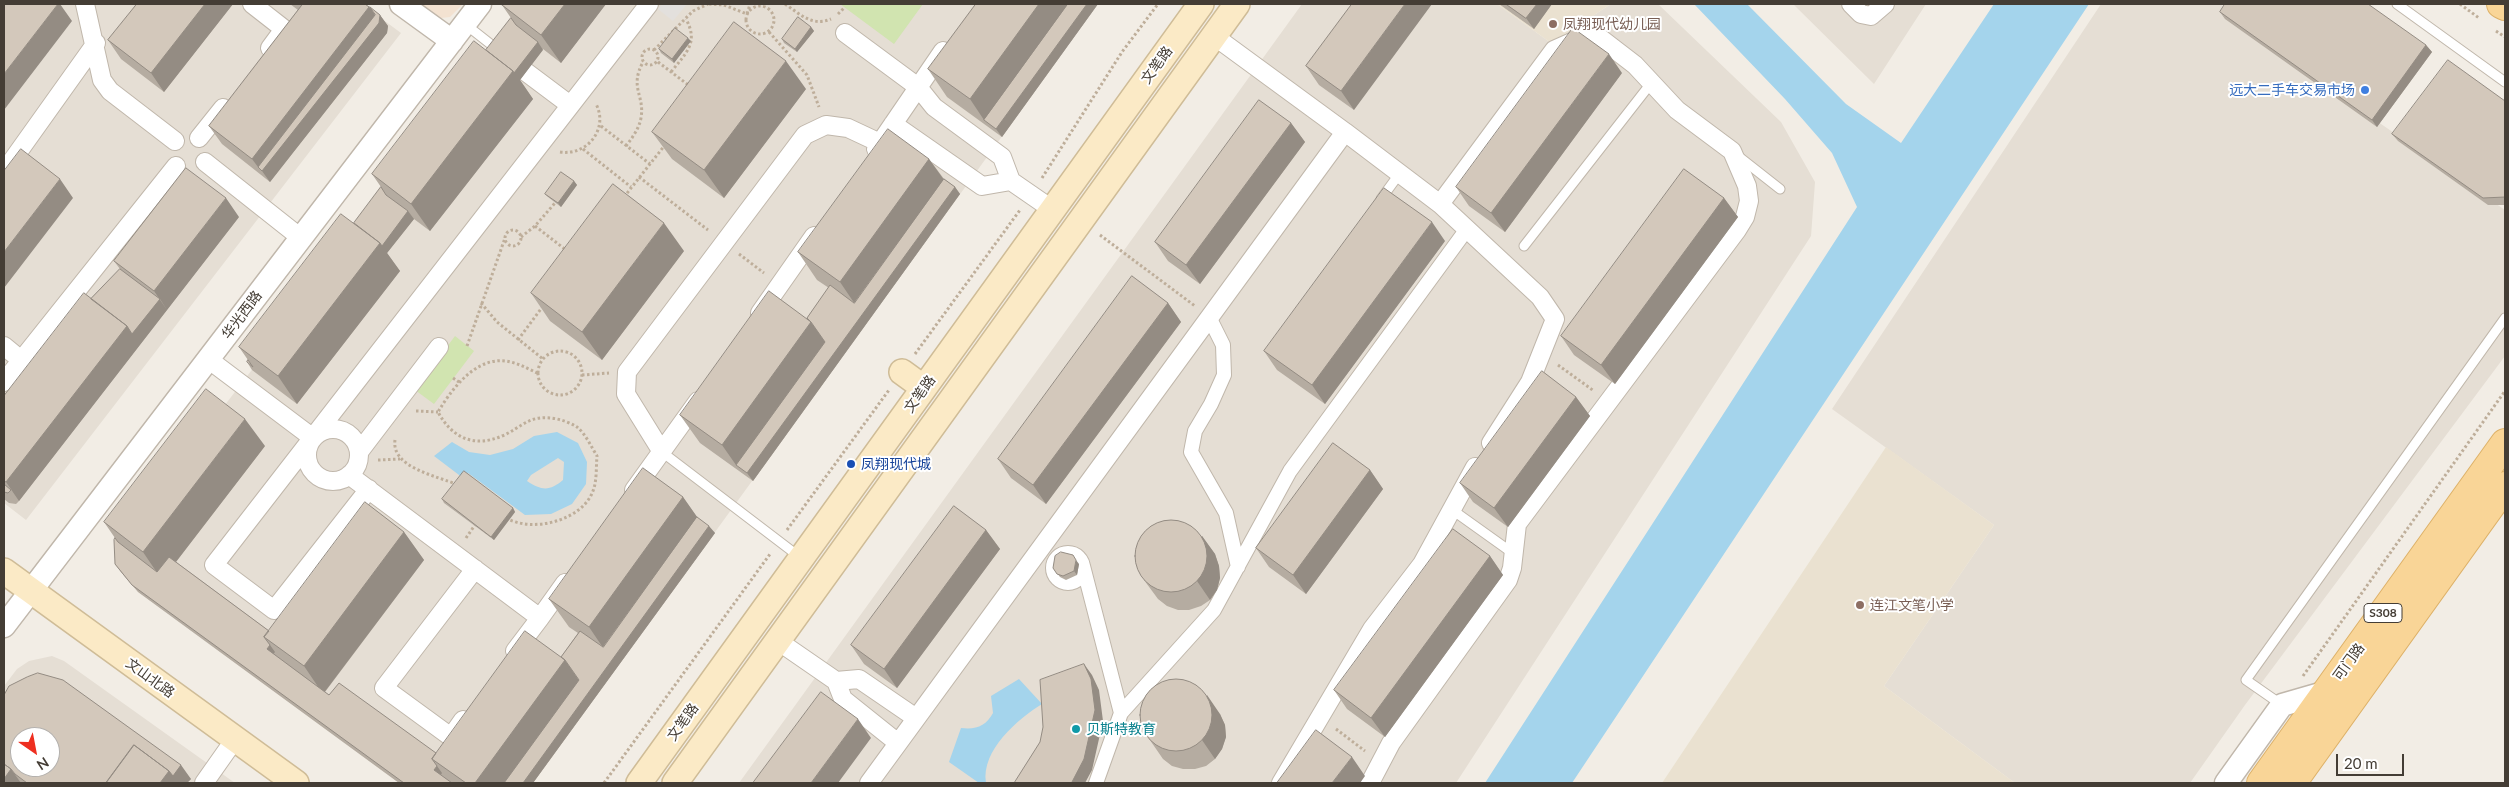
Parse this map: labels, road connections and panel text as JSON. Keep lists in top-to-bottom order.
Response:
{
  "streets": {
    "main road": [
      "文笔路",
      "S308",
      "可门路",
      "文山北路"
    ],
    "street": ["华光西路"]
  },
  "crossings": [
    ["华光西路", "文山北路"]
  ],
  "places": [
    "凤翔现代幼儿园",
    "远大二手车交易市场",
    "凤翔现代城",
    "连江文笔小学",
    "贝斯特教育"
  ],
  "scale_bar": "20 m",
  "north": "bottom right"
}
